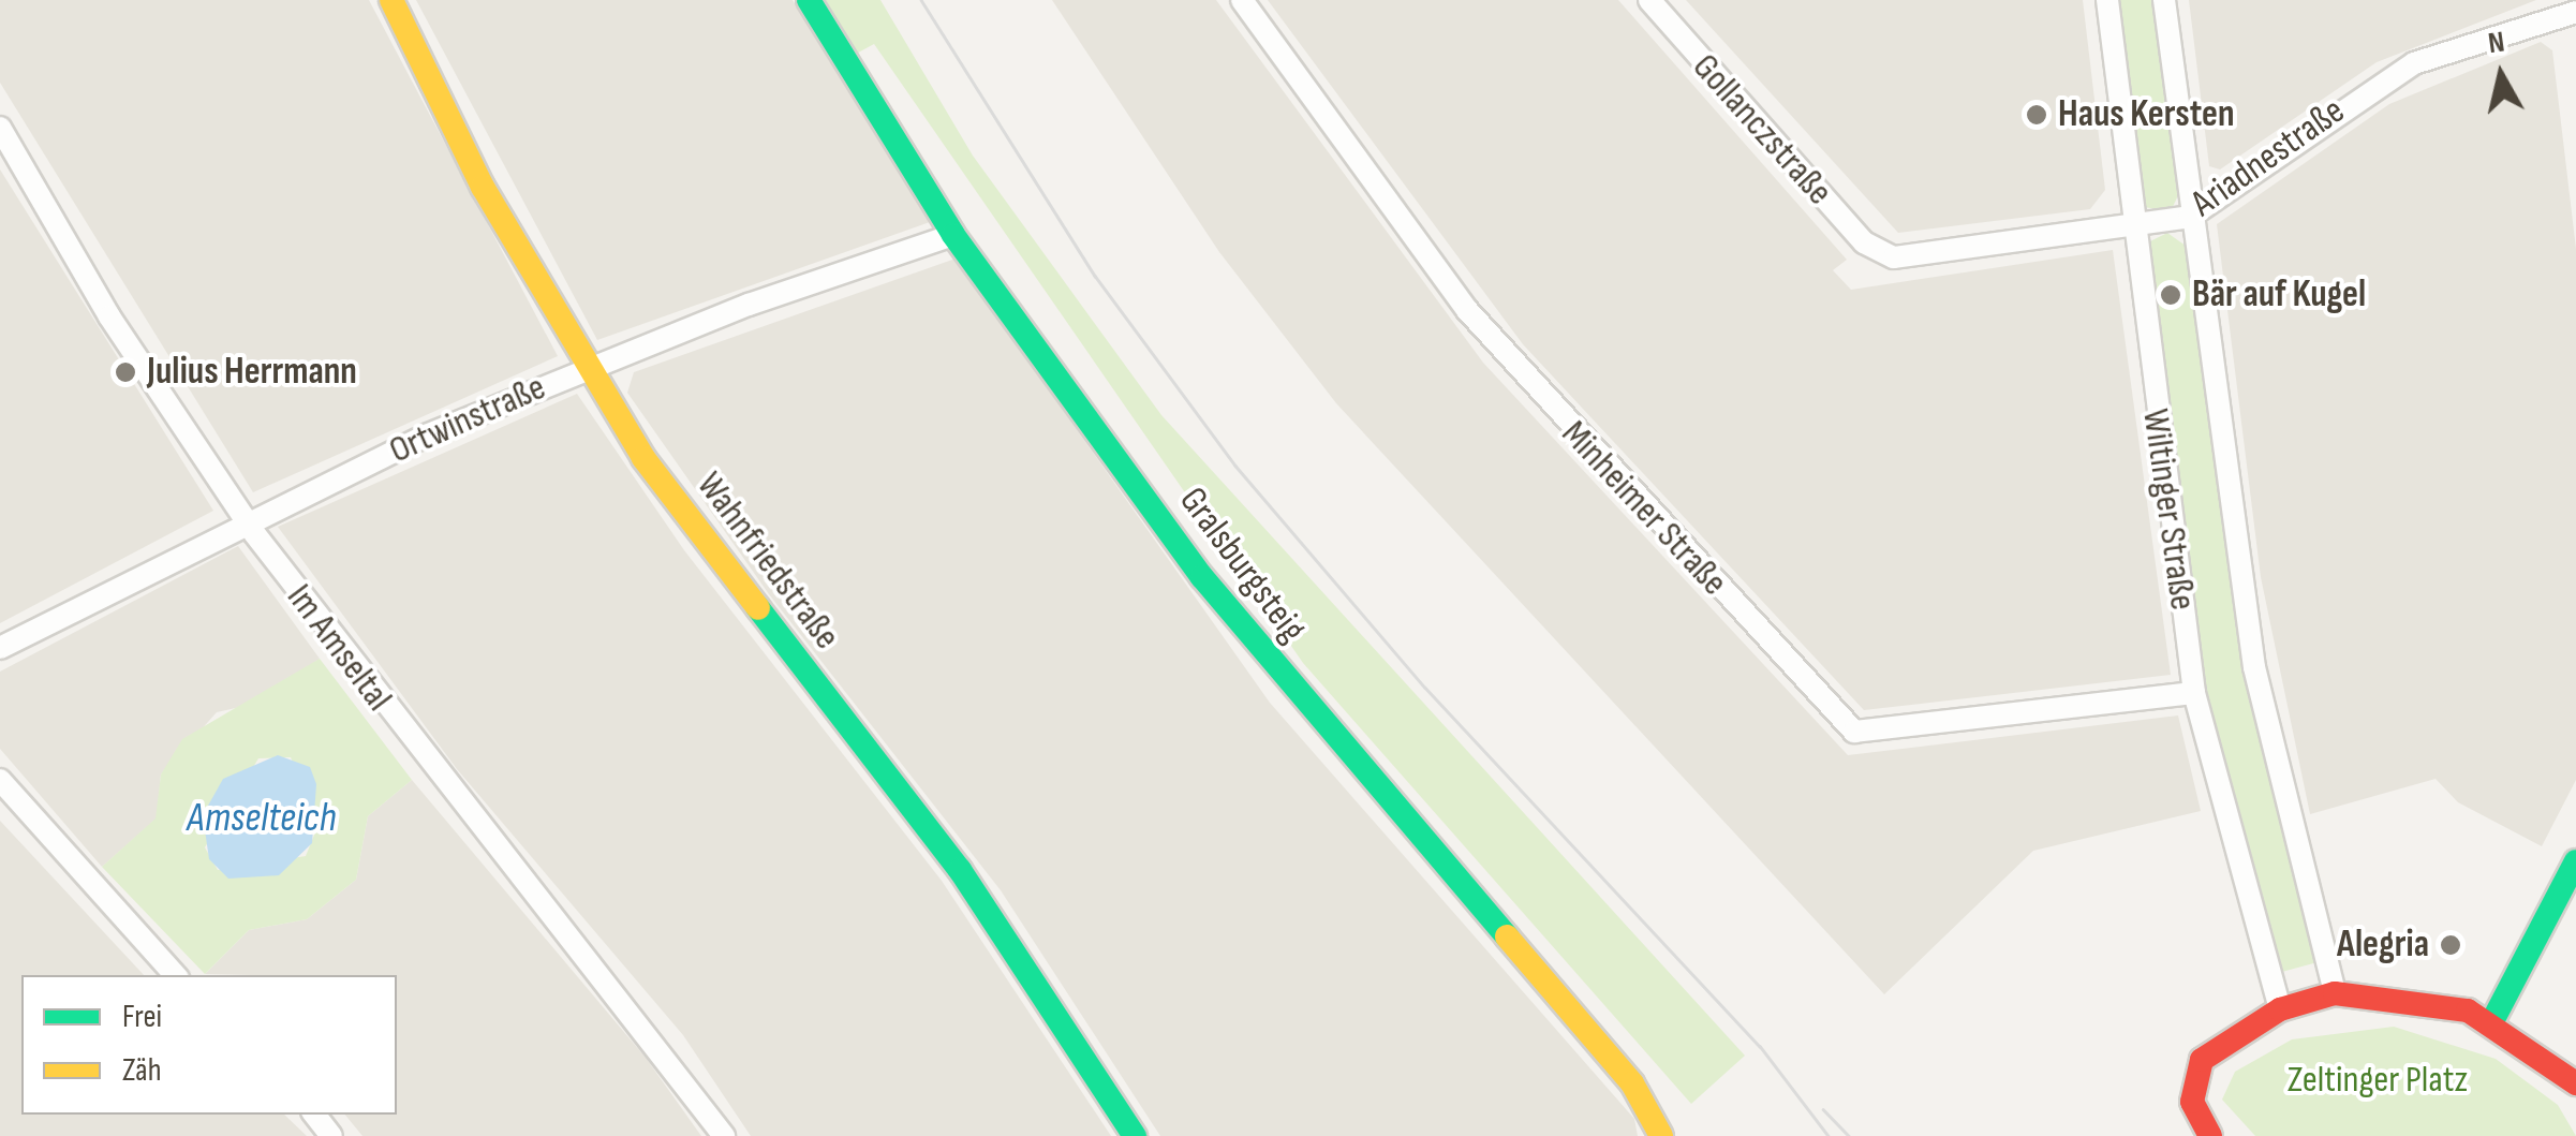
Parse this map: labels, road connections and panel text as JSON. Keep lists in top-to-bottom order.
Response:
{
  "streets": {
    "street": [
      "Gollanczstraße",
      "Ariadnestraße",
      "Ortwinstraße",
      "Minheimer Straße",
      "Wiltinger Straße",
      "Wahnfriedstraße",
      "Gralsburgsteig",
      "Im Amseltal"
    ]
  },
  "crossings": [
    ["Gollanczstraße", "Ariadnestraße"],
    ["Ariadnestraße", "Wiltinger Straße"],
    ["Ortwinstraße", "Wahnfriedstraße"],
    ["Ortwinstraße", "Gralsburgsteig"],
    ["Ortwinstraße", "Im Amseltal"],
    ["Minheimer Straße", "Wiltinger Straße"]
  ],
  "water": ["Amselteich"],
  "parks": ["Zeltinger Platz"],
  "places": [
    "Haus Kersten",
    "Bär auf Kugel",
    "Julius Herrmann",
    "Alegria"
  ],
  "legend": ["Frei", "Zäh"],
  "north": "top"
}
